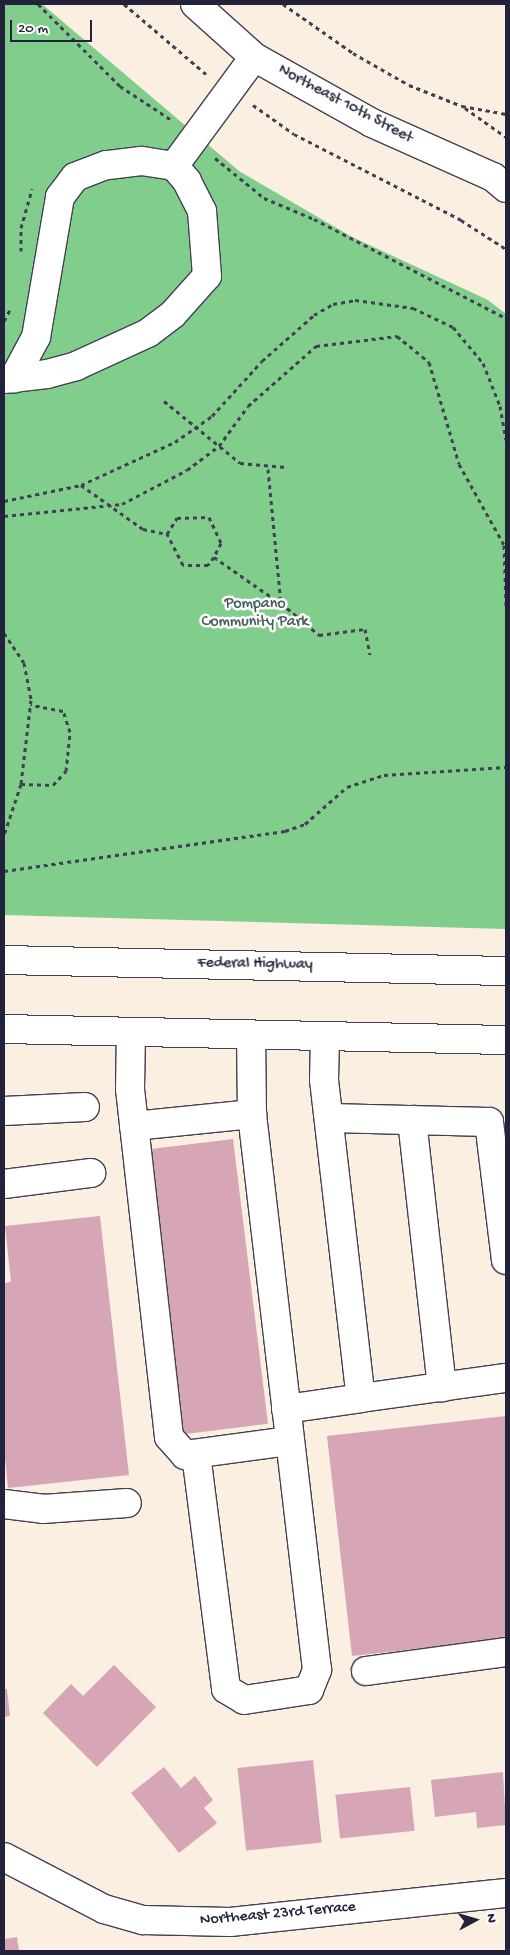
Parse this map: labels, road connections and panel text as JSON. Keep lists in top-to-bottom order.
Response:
{
  "streets": {
    "main road": ["Northeast 10th Street", "Federal Highway", "Northeast 23rd Terrace"]
  },
  "parks": ["Pompano Community Park"],
  "scale_bar": "20 m",
  "north": "right"
}
